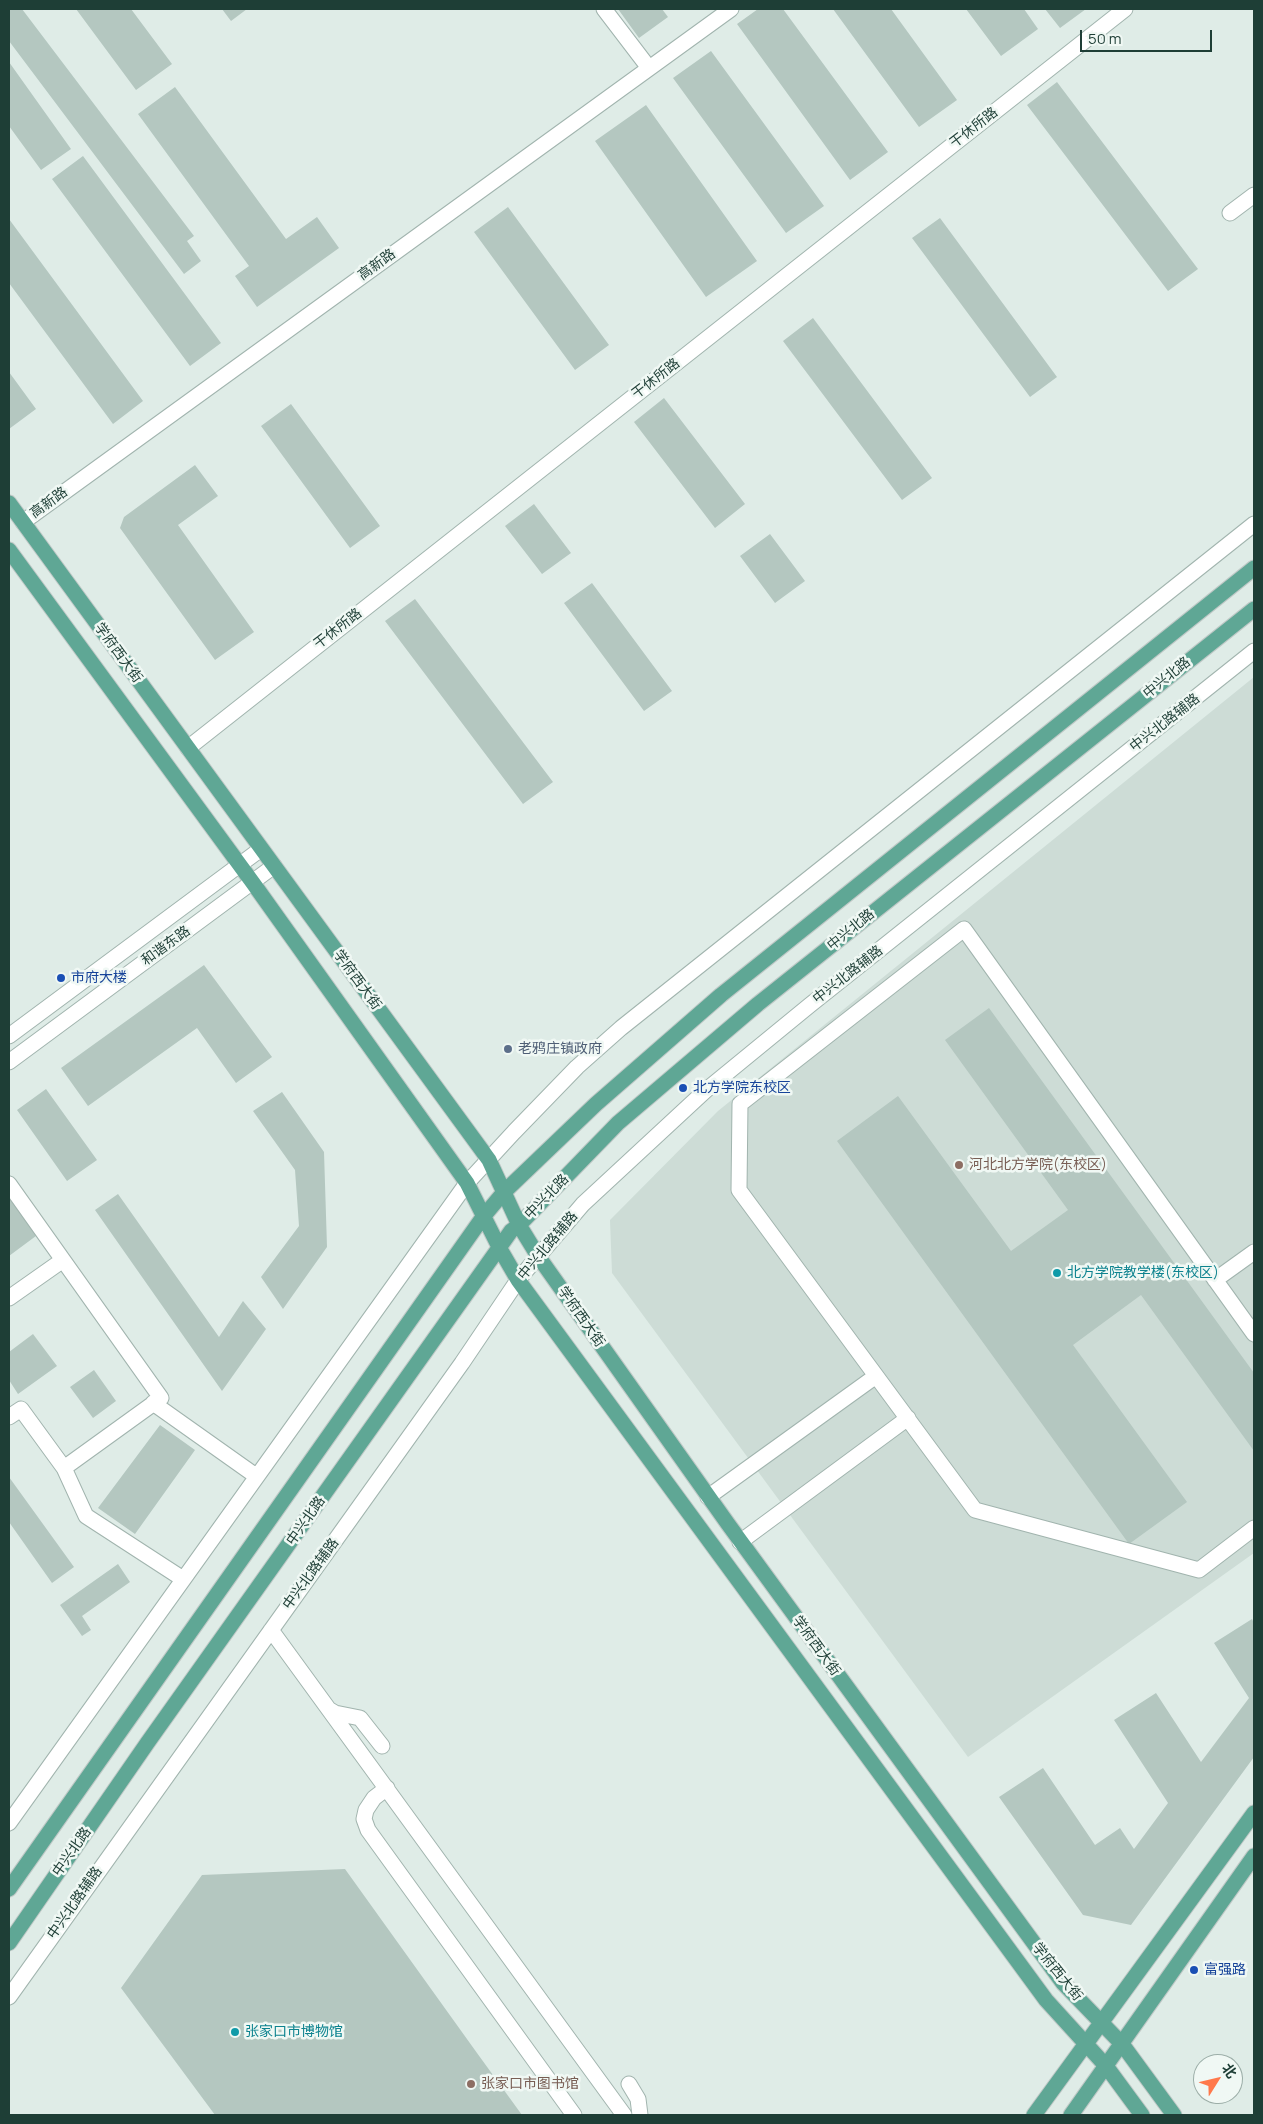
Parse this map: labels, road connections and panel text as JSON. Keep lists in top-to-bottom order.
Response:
{
  "streets": {
    "main road": ["学府西大街", "中兴北路"],
    "street": [
      "干休所路",
      "高新路",
      "中兴北路辅路",
      "和谐东路"
    ]
  },
  "crossings": [
    ["干休所路", "学府西大街"],
    ["高新路", "学府西大街"],
    ["学府西大街", "中兴北路"],
    ["学府西大街", "中兴北路辅路"],
    ["学府西大街", "和谐东路"]
  ],
  "places": [
    "市府大楼",
    "老鸦庄镇政府",
    "北方学院东校区",
    "河北北方学院(东校区)",
    "北方学院教学楼(东校区)",
    "富强路",
    "张家口市博物馆",
    "张家口市图书馆"
  ],
  "scale_bar": "50 m",
  "north": "top right"
}
